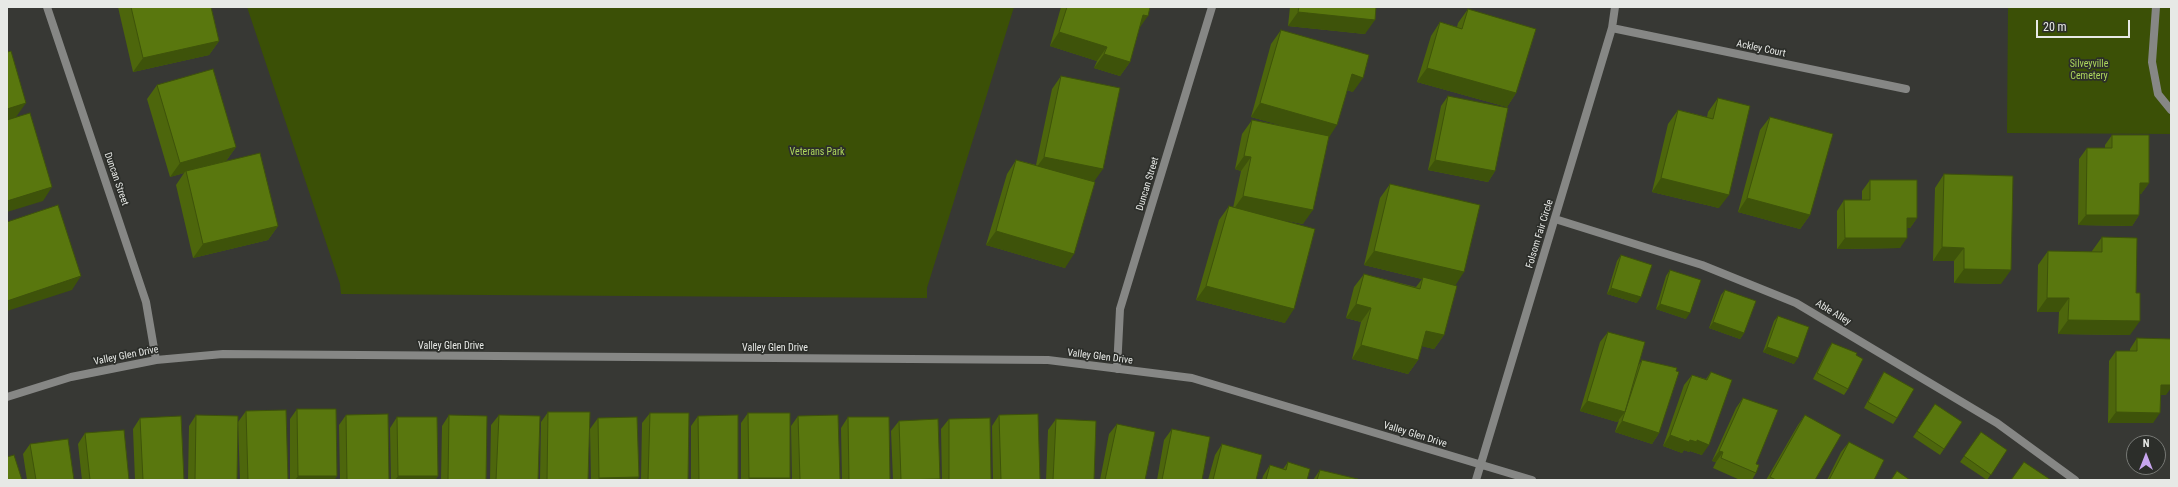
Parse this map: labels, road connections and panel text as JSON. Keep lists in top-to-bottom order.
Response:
{
  "streets": {
    "street": [
      "Ackley Court",
      "Duncan Street",
      "Folsom Fair Circle",
      "Able Alley",
      "Valley Glen Drive"
    ]
  },
  "crossings": [
    ["Ackley Court", "Folsom Fair Circle"],
    ["Duncan Street", "Valley Glen Drive"],
    ["Folsom Fair Circle", "Able Alley"],
    ["Folsom Fair Circle", "Valley Glen Drive"]
  ],
  "parks": ["Silveyville Cemetery", "Veterans Park"],
  "scale_bar": "20 m",
  "north": "top"
}
